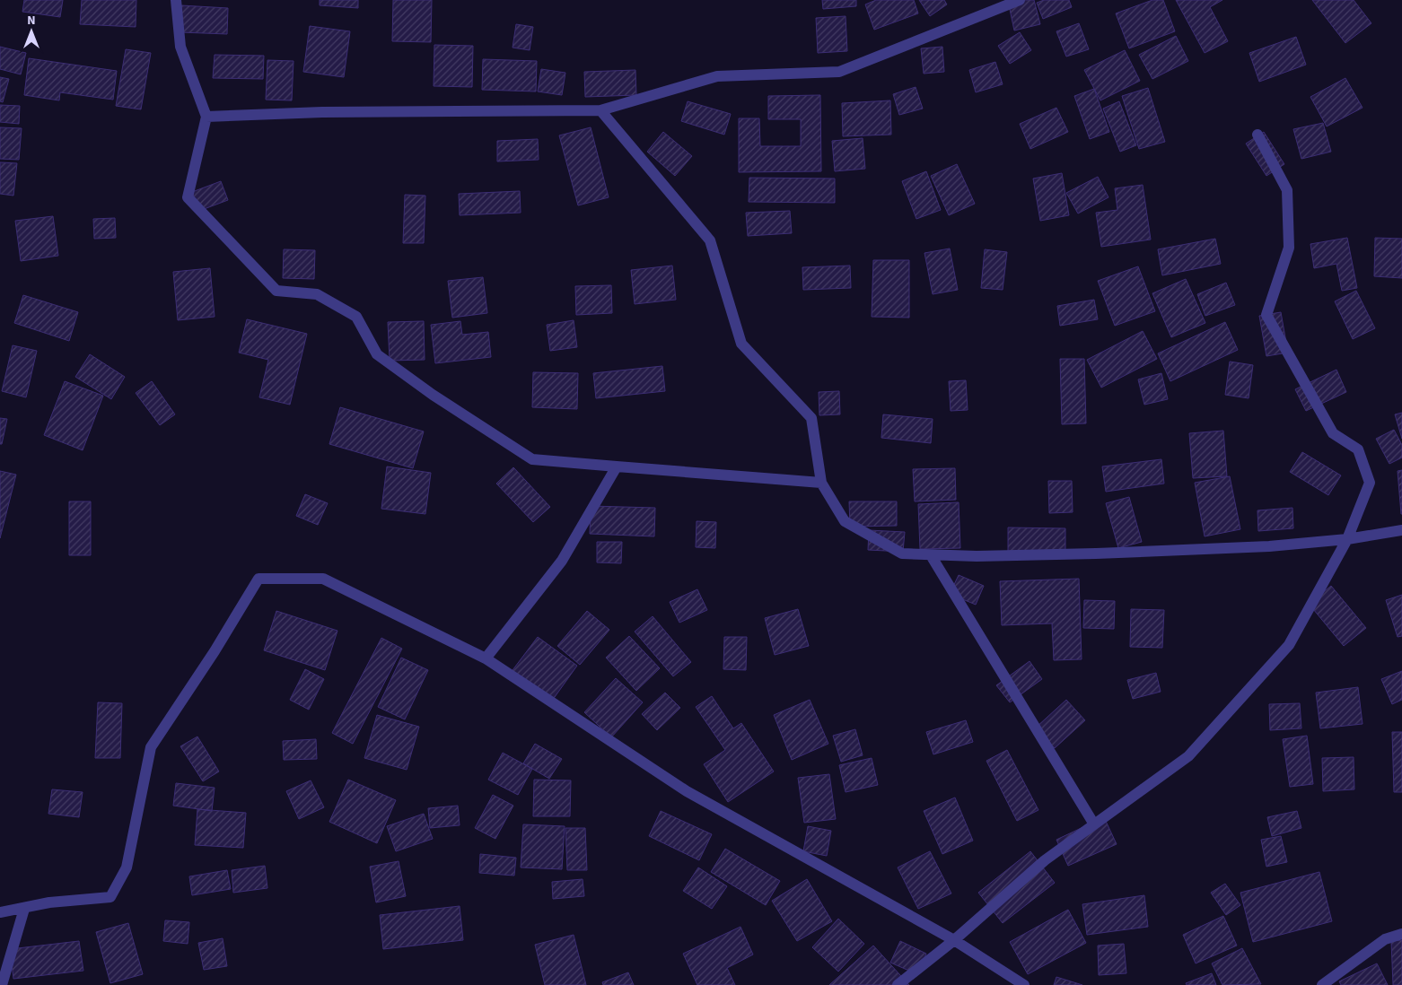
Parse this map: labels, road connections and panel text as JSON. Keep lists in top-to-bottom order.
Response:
{
  "north": "top"
}
